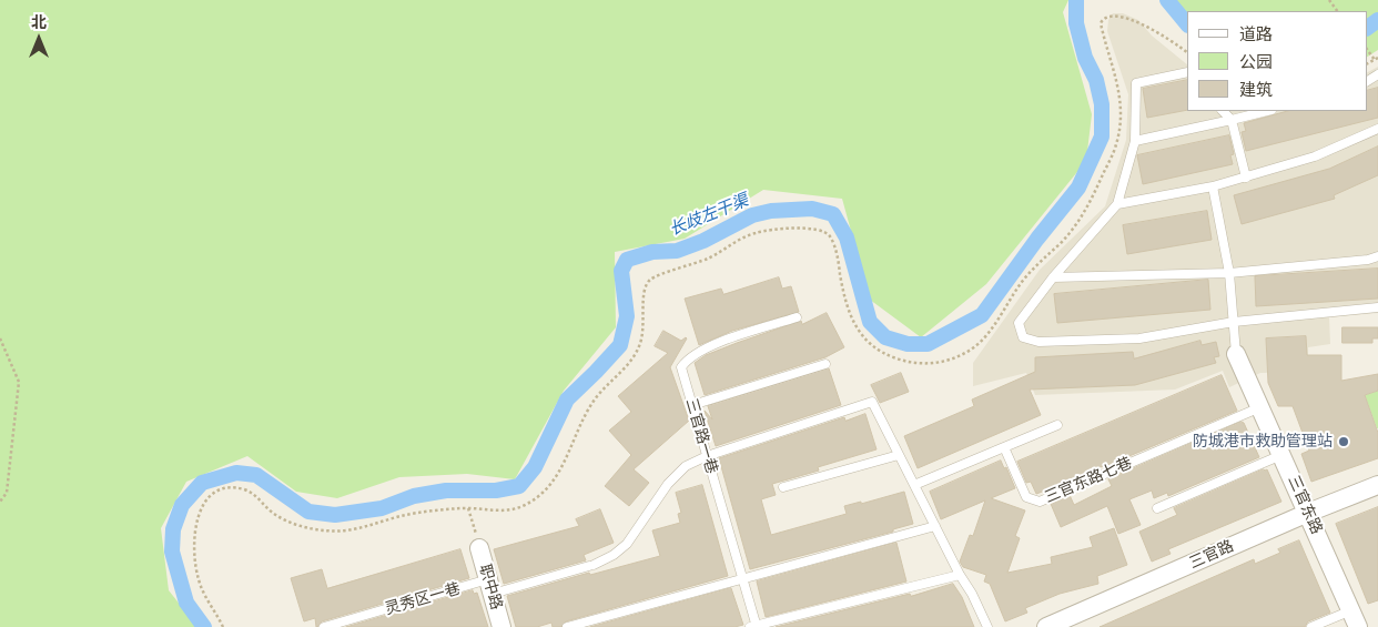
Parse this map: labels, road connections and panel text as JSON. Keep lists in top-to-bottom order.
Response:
{
  "streets": {
    "street": ["三官东路", "三官路", "职中路"],
    "lane": ["三官路一巷", "三官东路七巷", "灵秀区一巷"]
  },
  "crossings": [
    ["三官路一巷", "灵秀区一巷"],
    ["三官东路七巷", "三官东路"],
    ["三官东路", "三官路"],
    ["职中路", "灵秀区一巷"]
  ],
  "water": ["长歧左干渠"],
  "places": ["防城港市救助管理站"],
  "legend": ["道路", "公园", "建筑"],
  "north": "top"
}
